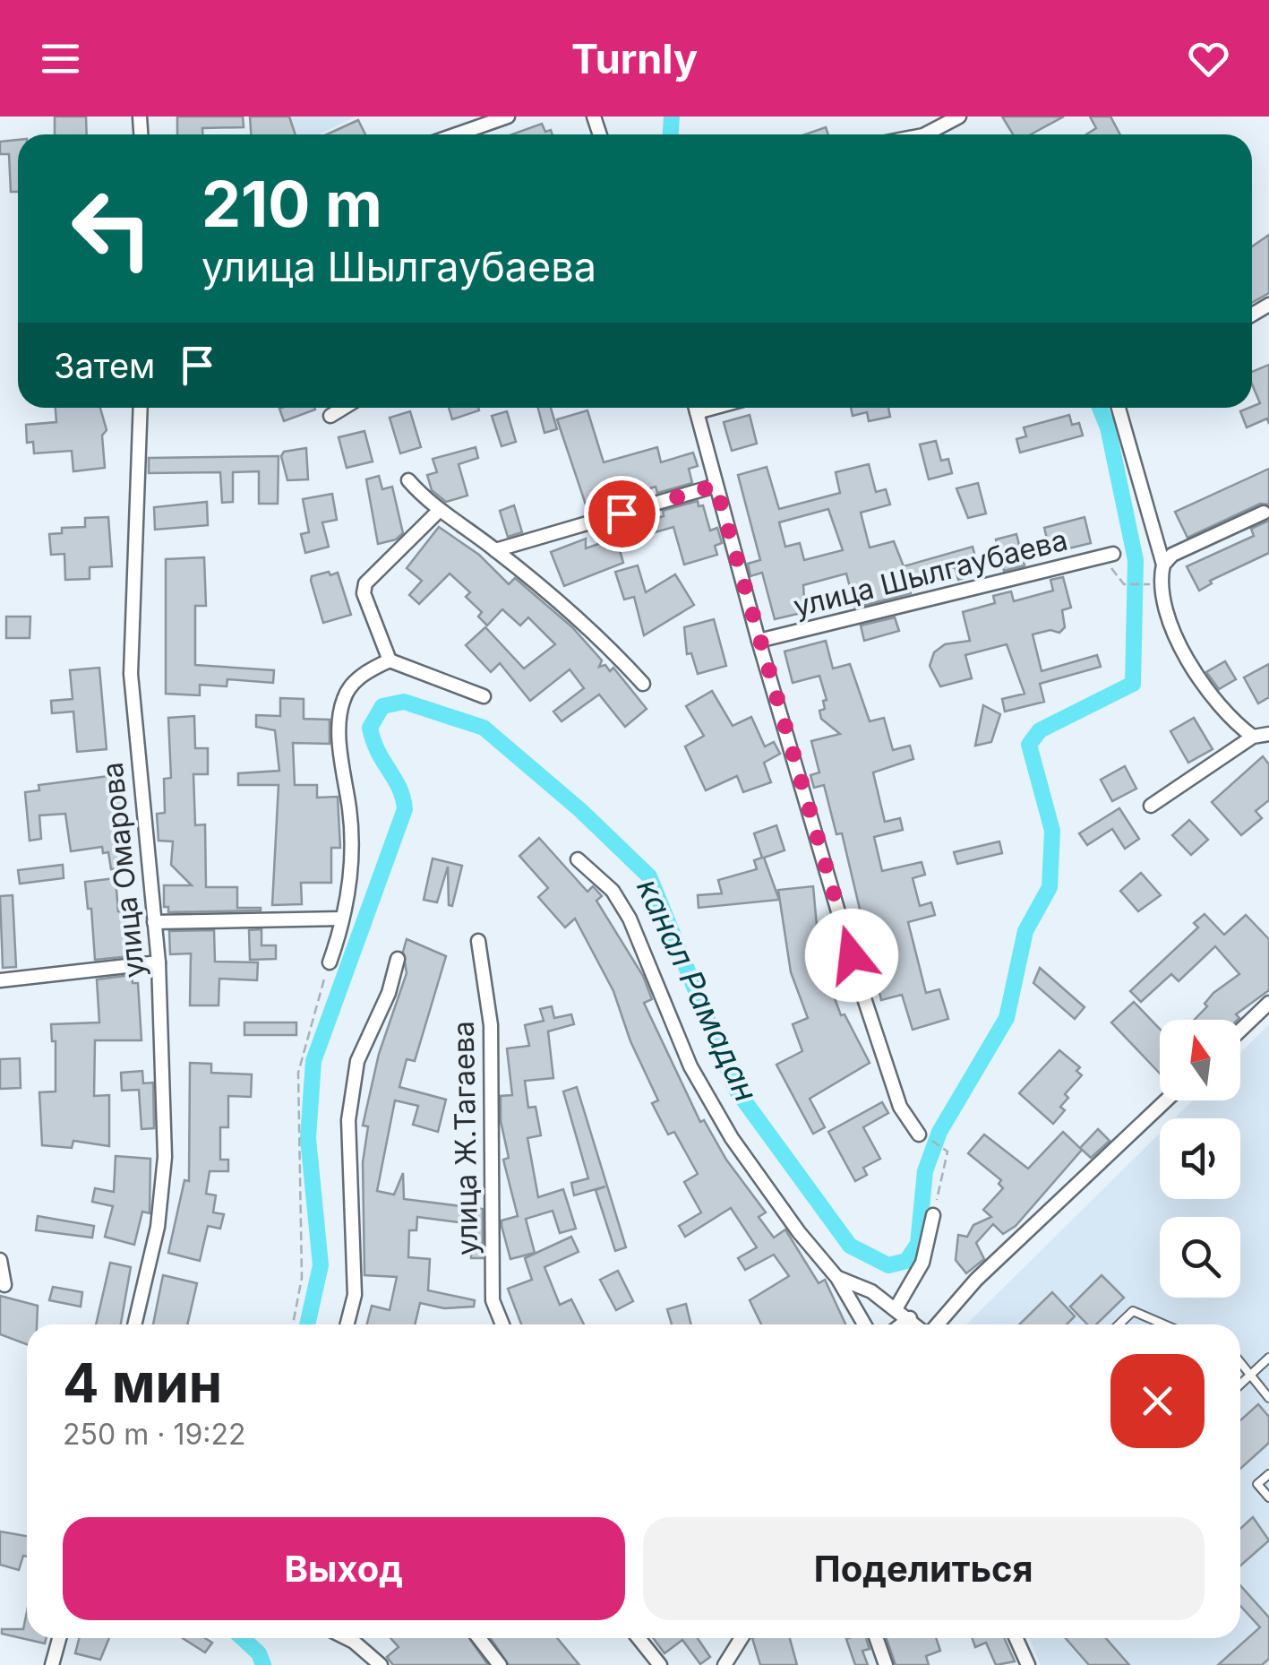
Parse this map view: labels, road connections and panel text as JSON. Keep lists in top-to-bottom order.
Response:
{
  "streets": {
    "street": ["улица Шылгаубаева", "улица Омарова", "улица Ж.Тагаева"]
  },
  "water": ["канал Рамадан"],
  "north": "top",
  "page": {
    "header": "Turnly",
    "turn": ["210 m", "улица Шылгаубаева"],
    "then": "Затем",
    "heading": ["4 мин", "250 m · 19:22"],
    "buttons": ["Выход", "Поделиться"]
  }
}
